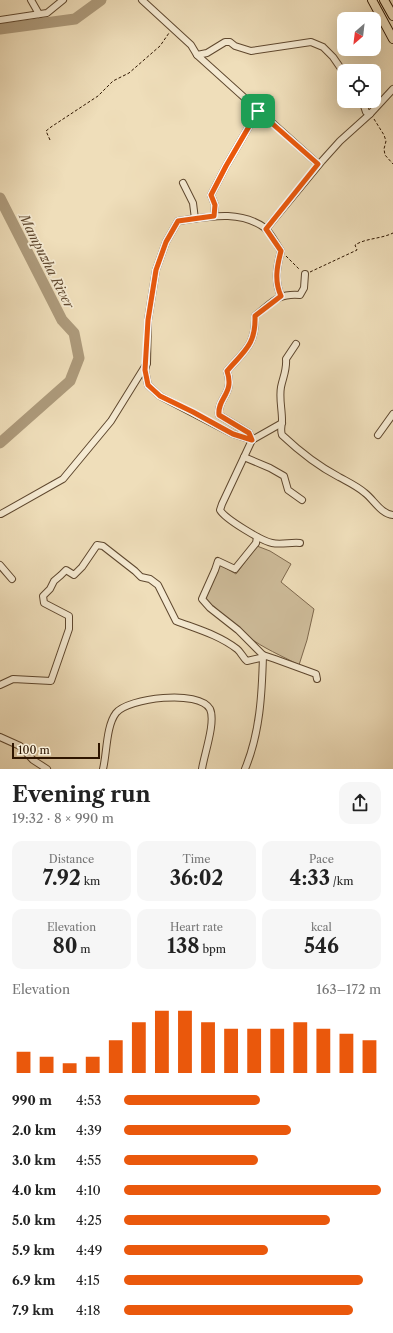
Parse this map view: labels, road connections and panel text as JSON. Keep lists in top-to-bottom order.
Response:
{
  "water": ["Mampuzha River"],
  "scale_bar": "100 m",
  "north": "bottom left",
  "page": {
    "scale": "100 m",
    "heading": ["Evening run", "19:32 · 8 × 990 m"],
    "stats": [
      ["Distance", "7.92 km"],
      ["Time", "36:02"],
      ["Pace", "4:33 /km"],
      ["Elevation", "80 m"],
      ["Heart rate", "138 bpm"],
      ["kcal", "546"]
    ],
    "chart": ["Elevation", "163–172 m"],
    "list": [
      {
        "name": "990 m",
        "note": "4:53"
      },
      {
        "name": "2.0 km",
        "note": "4:39"
      },
      {
        "name": "3.0 km",
        "note": "4:55"
      },
      {
        "name": "4.0 km",
        "note": "4:10"
      },
      {
        "name": "5.0 km",
        "note": "4:25"
      },
      {
        "name": "5.9 km",
        "note": "4:49"
      },
      {
        "name": "6.9 km",
        "note": "4:15"
      },
      {
        "name": "7.9 km",
        "note": "4:18"
      }
    ]
  }
}
